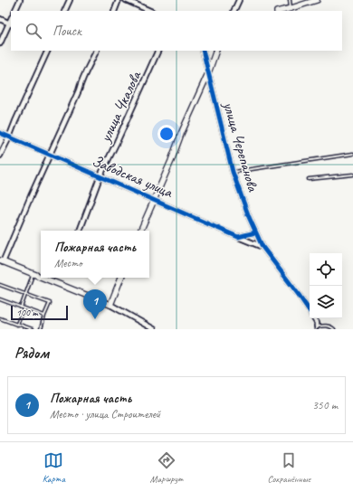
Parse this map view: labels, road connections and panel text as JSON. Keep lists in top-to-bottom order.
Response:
{
  "streets": {
    "street": ["улица Чкалова", "улица Черепанова", "Заводская улица"]
  },
  "crossings": [
    ["улица Чкалова", "Заводская улица"],
    ["улица Черепанова", "Заводская улица"]
  ],
  "scale_bar": "100 m",
  "page": {
    "search": "Поиск",
    "popup": ["Пожарная часть", "Место"],
    "pins": "1",
    "scale": "100 m",
    "heading": "Рядом",
    "list": [
      {
        "mark": "1",
        "name": "Пожарная часть",
        "note": "Место · улица Строителей",
        "value": "350 m"
      }
    ],
    "nav": ["Карта", "Маршрут", "Сохранённые"]
  }
}
